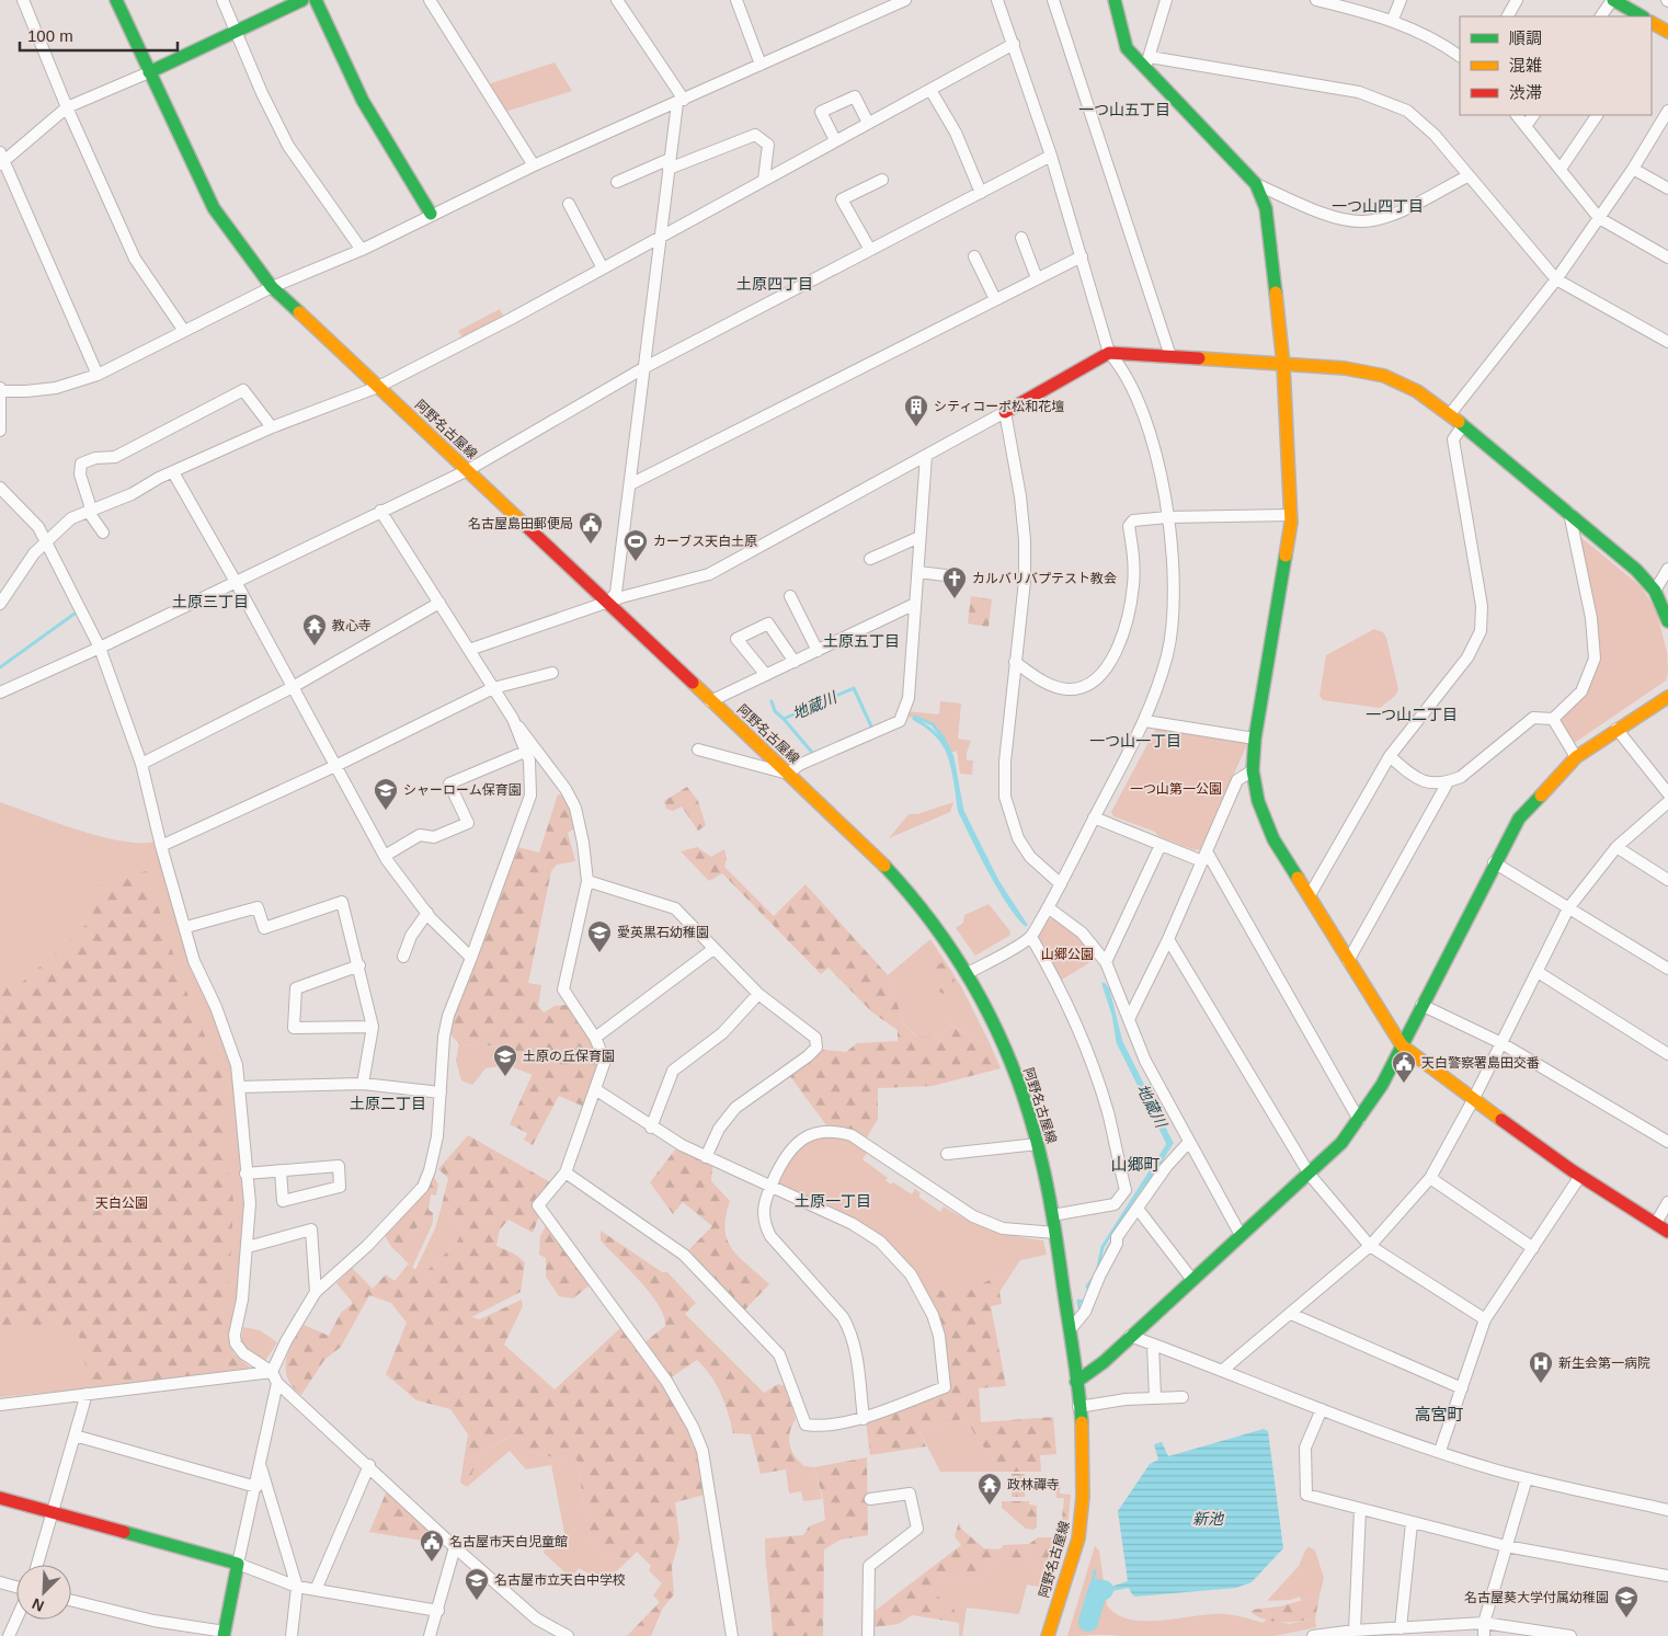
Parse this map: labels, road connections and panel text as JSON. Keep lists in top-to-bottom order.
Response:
{
  "streets": {
    "street": ["阿野名古屋線"]
  },
  "districts": [
    "一つ山五丁目",
    "一つ山四丁目",
    "土原四丁目",
    "土原三丁目",
    "土原五丁目",
    "一つ山二丁目",
    "一つ山一丁目",
    "土原二丁目",
    "山郷町",
    "土原一丁目",
    "高宮町"
  ],
  "water": ["地蔵川", "新池"],
  "parks": ["一つ山第一公園", "山郷公園", "天白公園"],
  "places": {
    "building": ["シティコーポ松和花壇"],
    "public building": ["名古屋島田郵便局", "天白警察署島田交番", "名古屋市天白児童館"],
    "sports": ["カーブス天白土原"],
    "church": ["カルバリバプテスト教会"],
    "temple": ["教心寺", "政林禪寺"],
    "school or university": [
      "シャーローム保育園",
      "愛英黒石幼稚園",
      "土原の丘保育園",
      "名古屋市立天白中学校",
      "名古屋葵大学付属幼稚園"
    ],
    "hospital": ["新生会第一病院"]
  },
  "legend": ["順調", "混雑", "渋滞"],
  "scale_bar": "100 m",
  "north": "bottom left"
}
